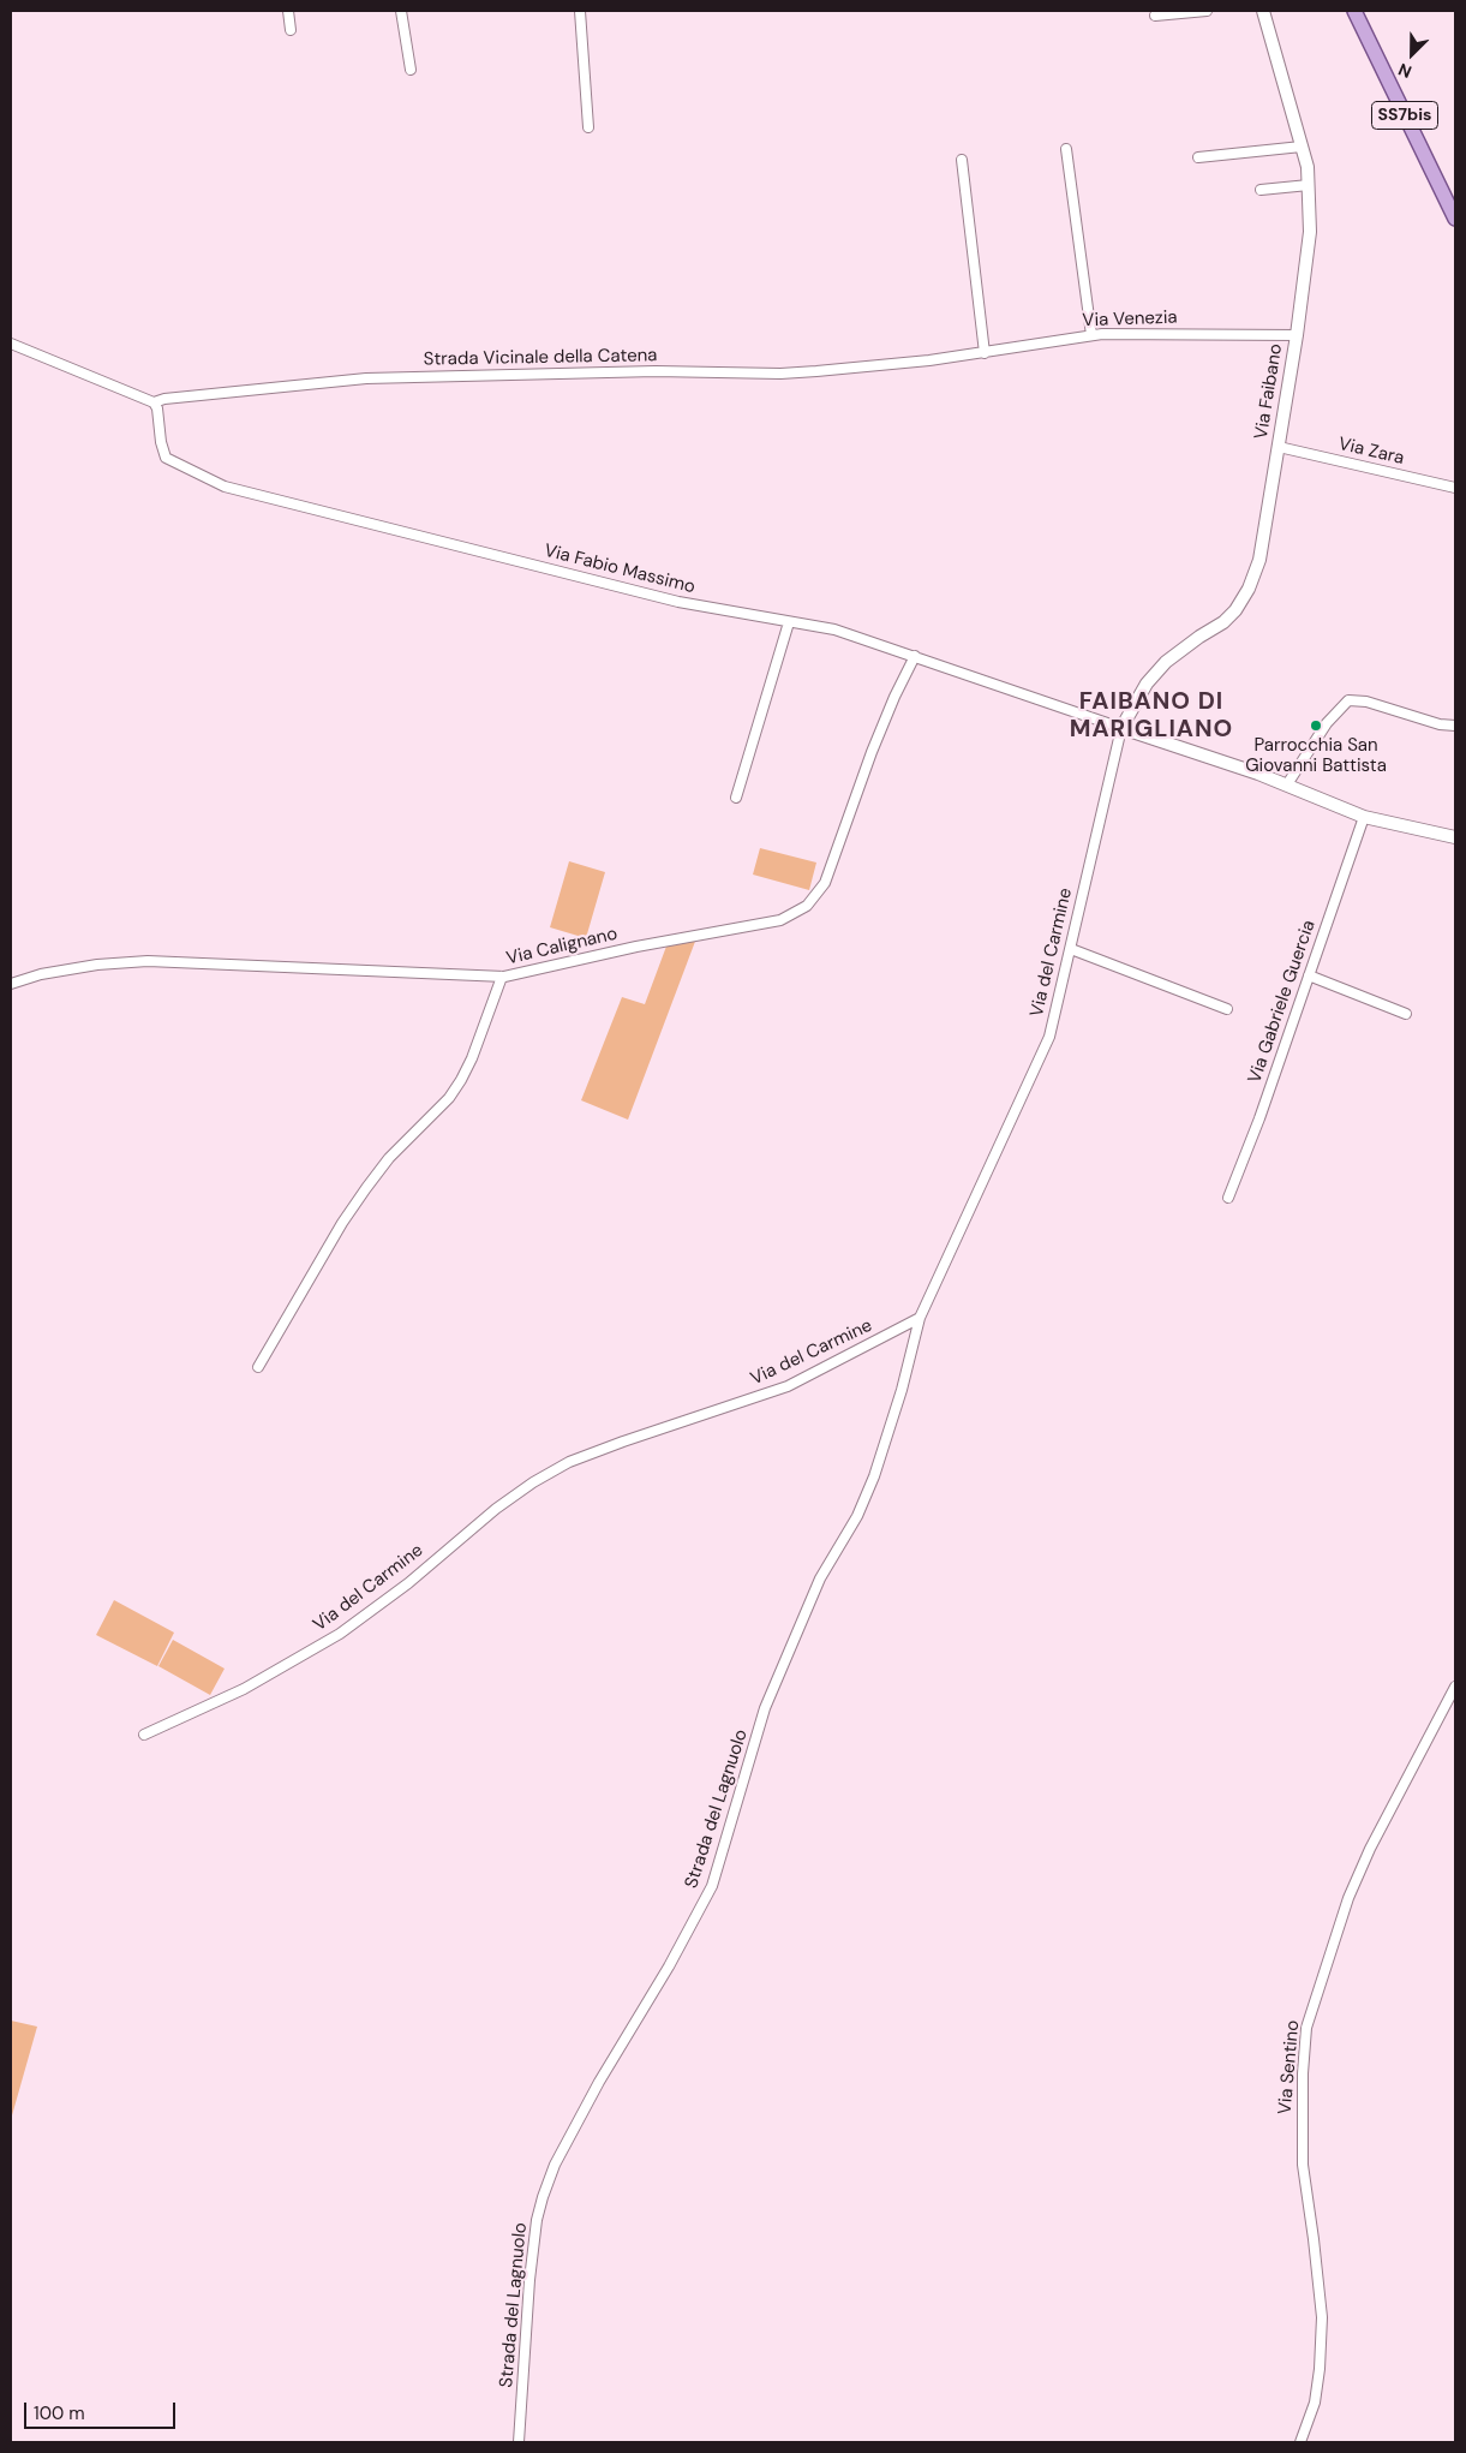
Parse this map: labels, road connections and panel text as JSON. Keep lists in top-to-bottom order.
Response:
{
  "streets": {
    "main road": ["SS7bis"],
    "street": [
      "Via Venezia",
      "Strada Vicinale della Catena",
      "Via Faibano",
      "Via Zara",
      "Via Fabio Massimo",
      "Via Calignano",
      "Via del Carmine",
      "Via Gabriele Guercia",
      "Strada del Lagnuolo",
      "Via Sentino"
    ]
  },
  "crossings": [
    ["Via Venezia", "Strada Vicinale della Catena"],
    ["Via Venezia", "Via Faibano"],
    ["Strada Vicinale della Catena", "Via Fabio Massimo"],
    ["Via Faibano", "Via Zara"],
    ["Via Faibano", "Via Fabio Massimo"],
    ["Via Faibano", "Via del Carmine"],
    ["Via Fabio Massimo", "Via Calignano"],
    ["Via Fabio Massimo", "Via del Carmine"],
    ["Via del Carmine", "Strada del Lagnuolo"]
  ],
  "districts": ["FAIBANO DI MARIGLIANO"],
  "places": ["Parrocchia San Giovanni Battista"],
  "scale_bar": "100 m",
  "north": "bottom left"
}
